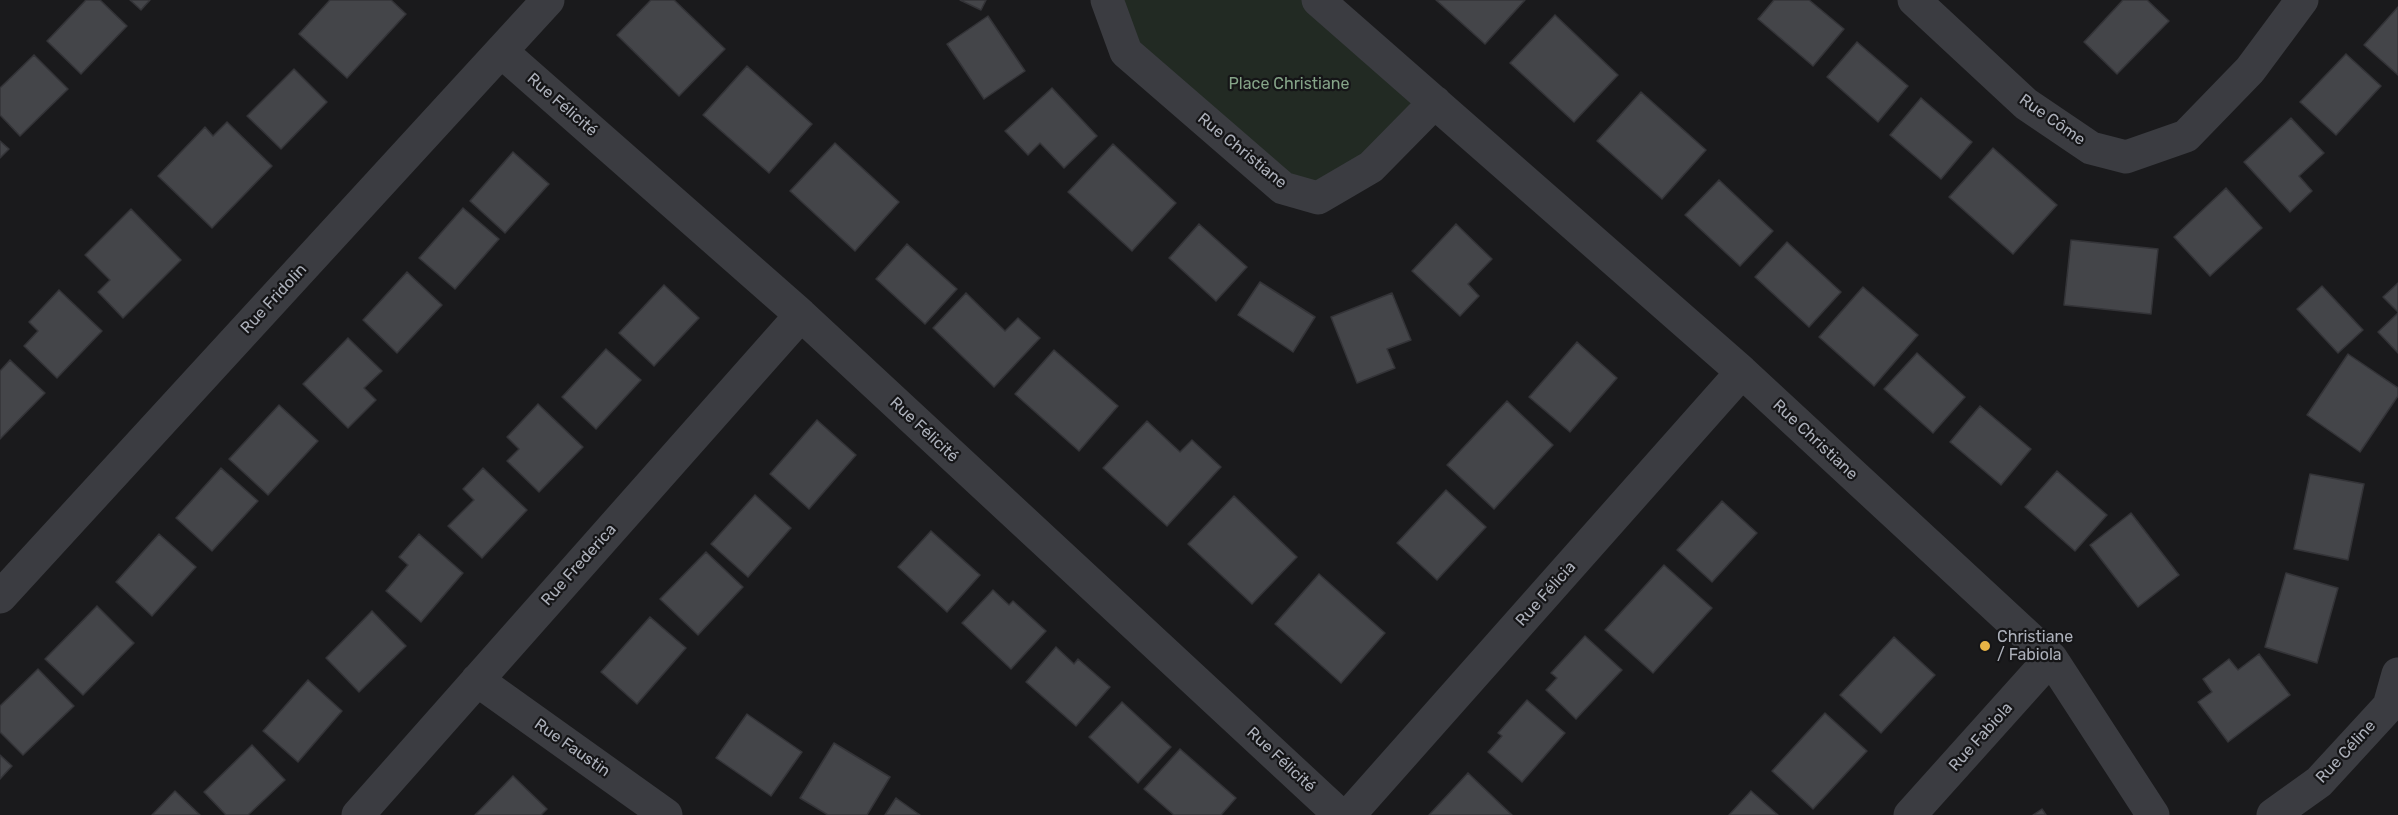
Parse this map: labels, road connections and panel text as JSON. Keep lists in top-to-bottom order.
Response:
{
  "streets": {
    "street": [
      "Rue Félicité",
      "Rue Côme",
      "Rue Christiane",
      "Rue Fridolin",
      "Rue Frederica",
      "Rue Félicia",
      "Rue Fabiola",
      "Rue Faustin",
      "Rue Céline"
    ]
  },
  "crossings": [
    ["Rue Félicité", "Rue Fridolin"],
    ["Rue Félicité", "Rue Frederica"],
    ["Rue Christiane", "Rue Félicia"],
    ["Rue Christiane", "Rue Fabiola"],
    ["Rue Frederica", "Rue Faustin"]
  ],
  "parks": ["Place Christiane"],
  "places": ["Christiane / Fabiola"]
}
